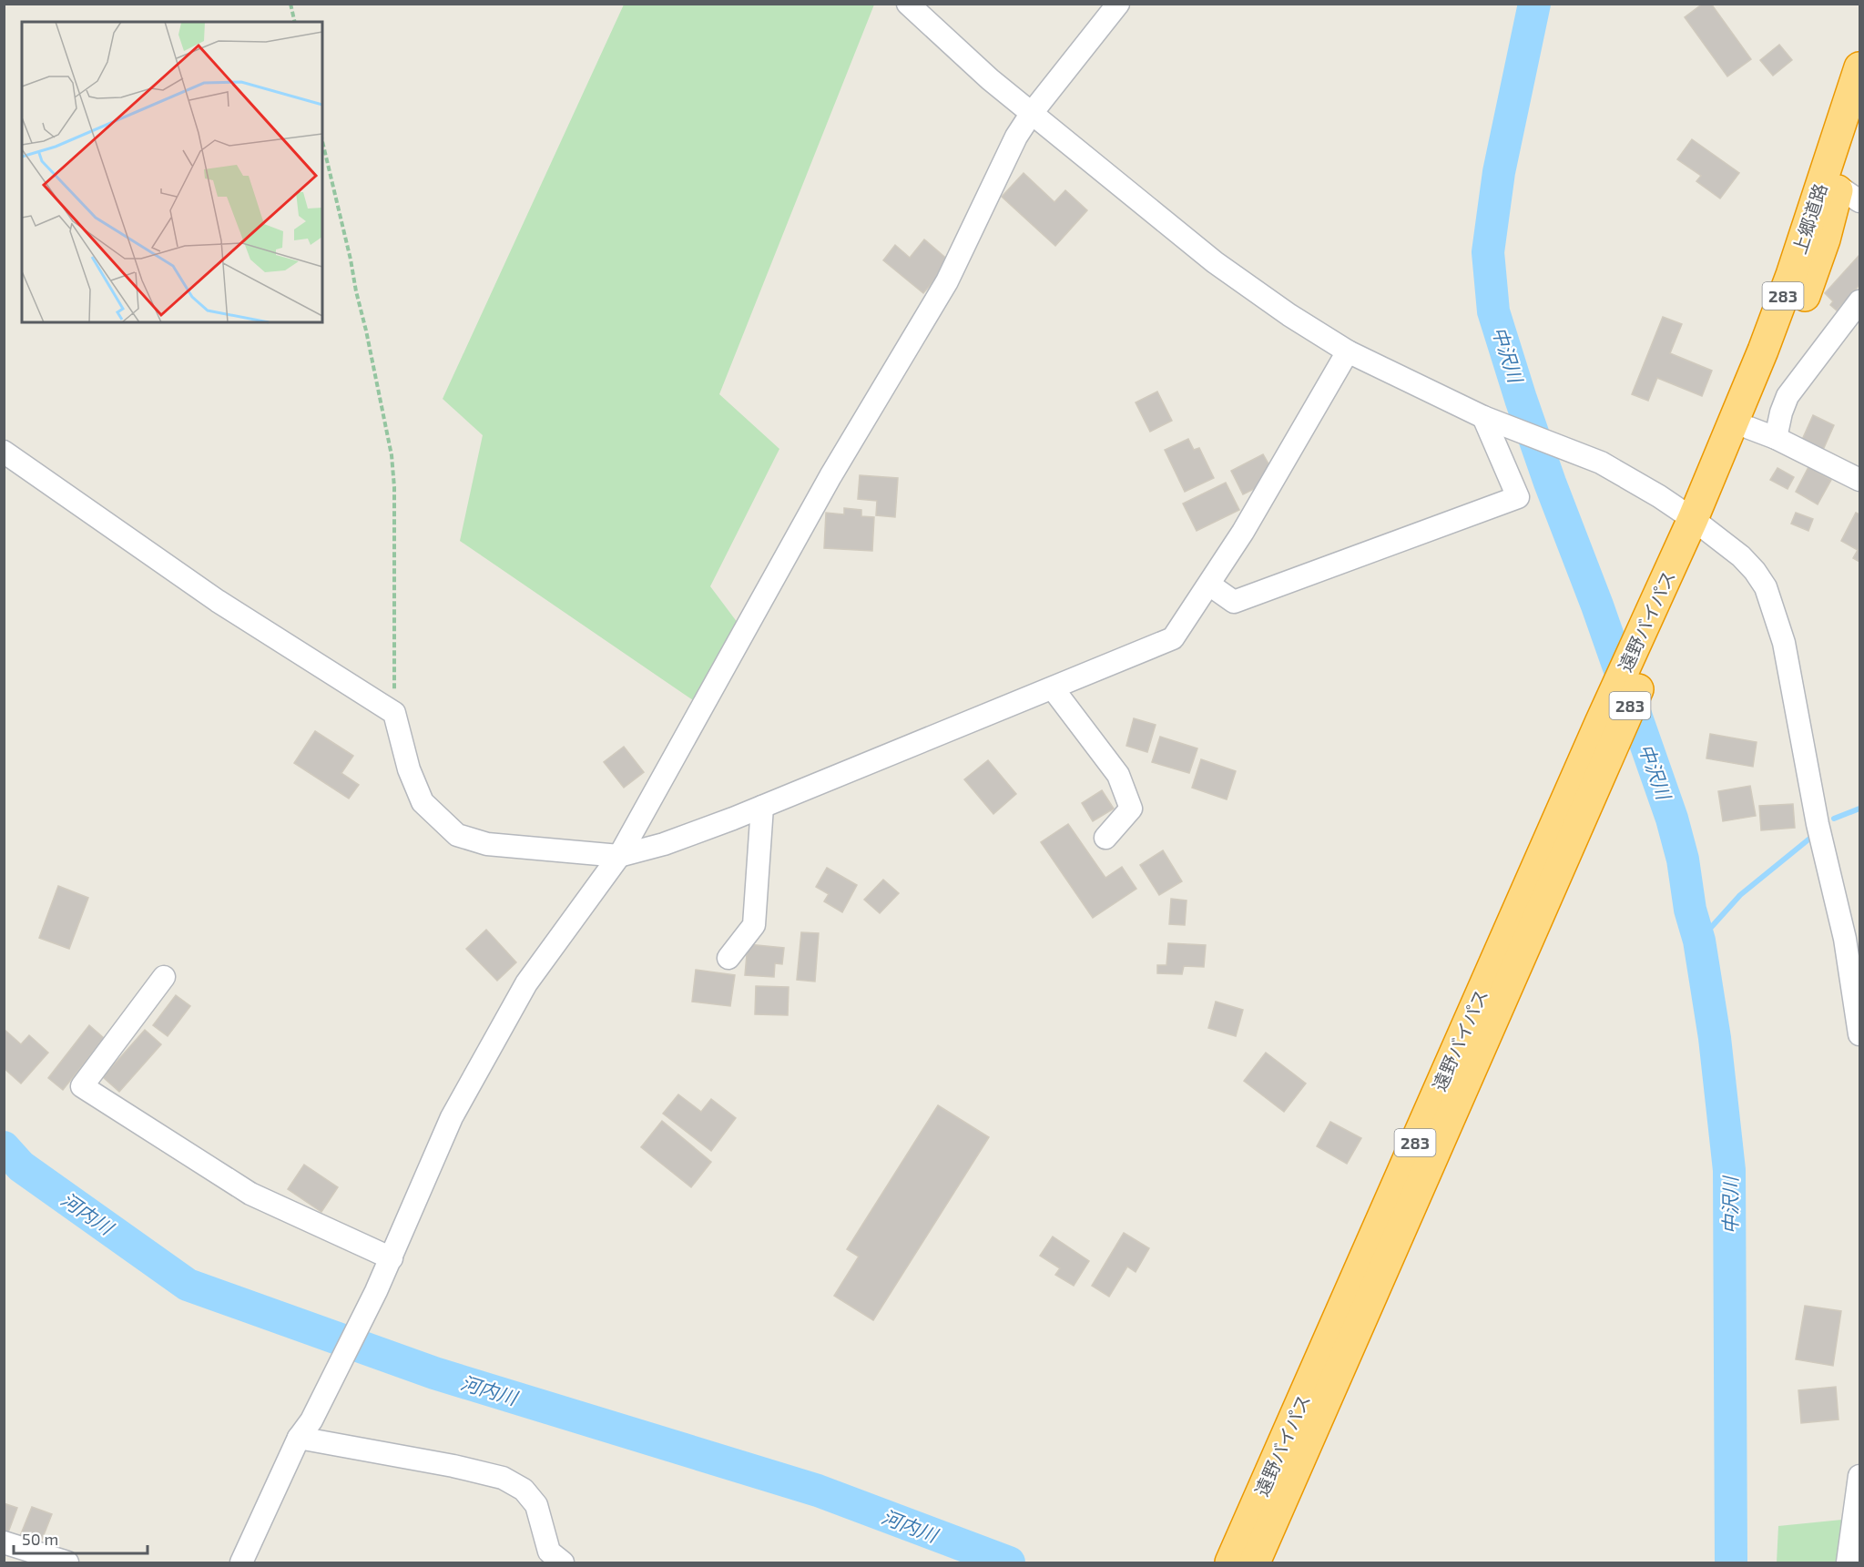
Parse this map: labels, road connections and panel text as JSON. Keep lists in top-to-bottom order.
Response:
{
  "streets": {
    "highway": ["上郷道路", "283", "遠野バイパス"]
  },
  "crossings": [
    ["上郷道路", "遠野バイパス"]
  ],
  "water": ["中沢川", "河内川"],
  "scale_bar": "50 m"
}
